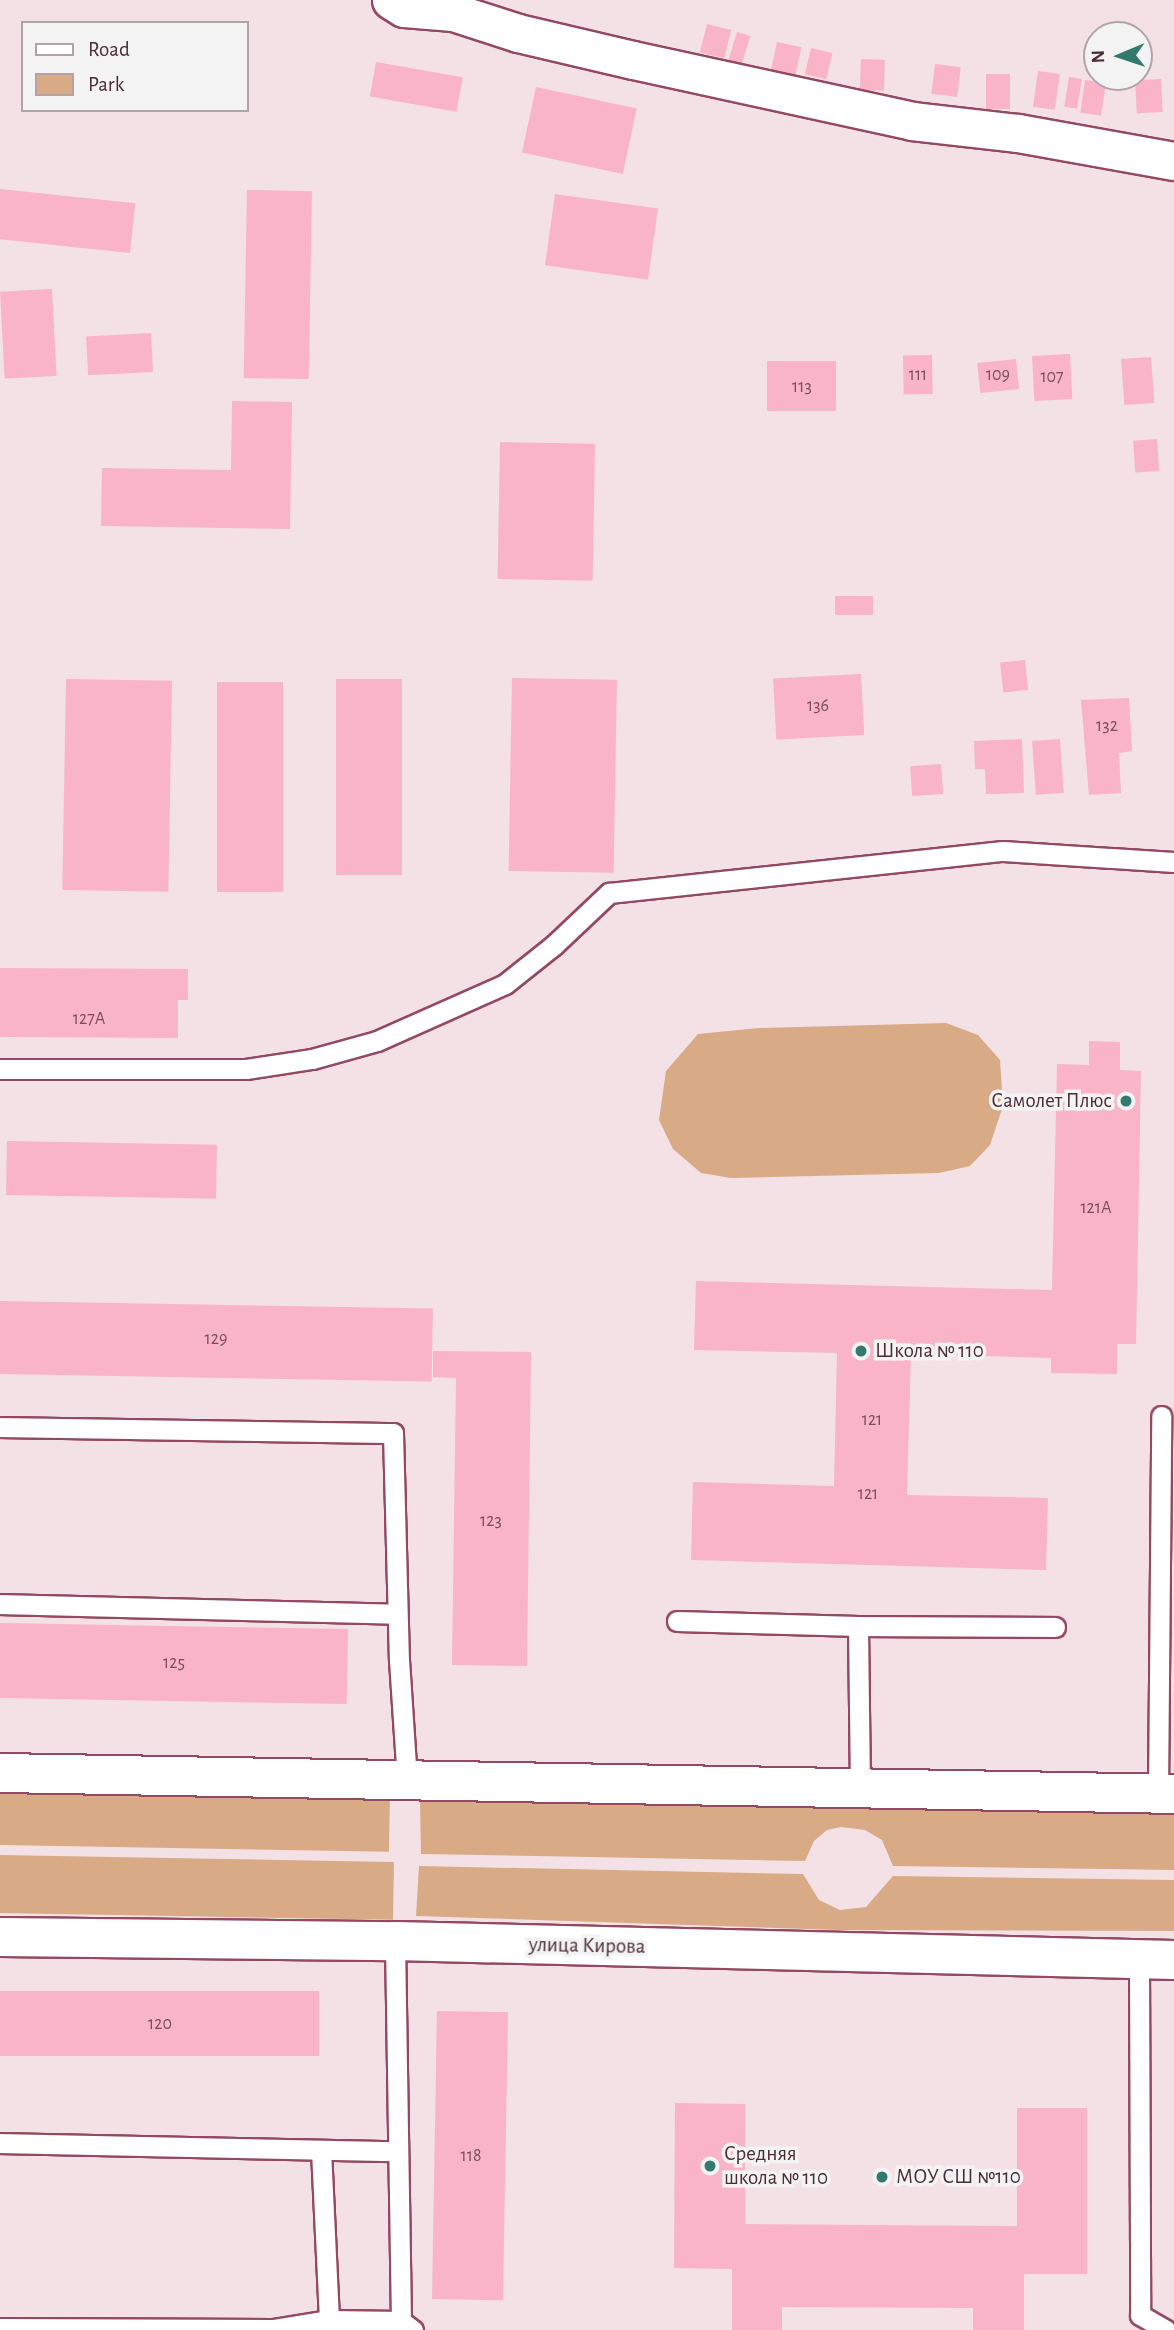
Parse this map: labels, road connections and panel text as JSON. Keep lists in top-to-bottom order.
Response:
{
  "streets": {
    "main road": ["улица Кирова"]
  },
  "places": [
    "Самолет Плюс",
    "Школа № 110",
    "Средняя школа № 110",
    "МОУ СШ №110"
  ],
  "house_numbers": [
    "111",
    "109",
    "107",
    "113",
    "136",
    "132",
    "127А",
    "121А",
    "129",
    "121",
    "121",
    "123",
    "125",
    "120",
    "118"
  ],
  "legend": ["Road", "Park"],
  "north": "left"
}
